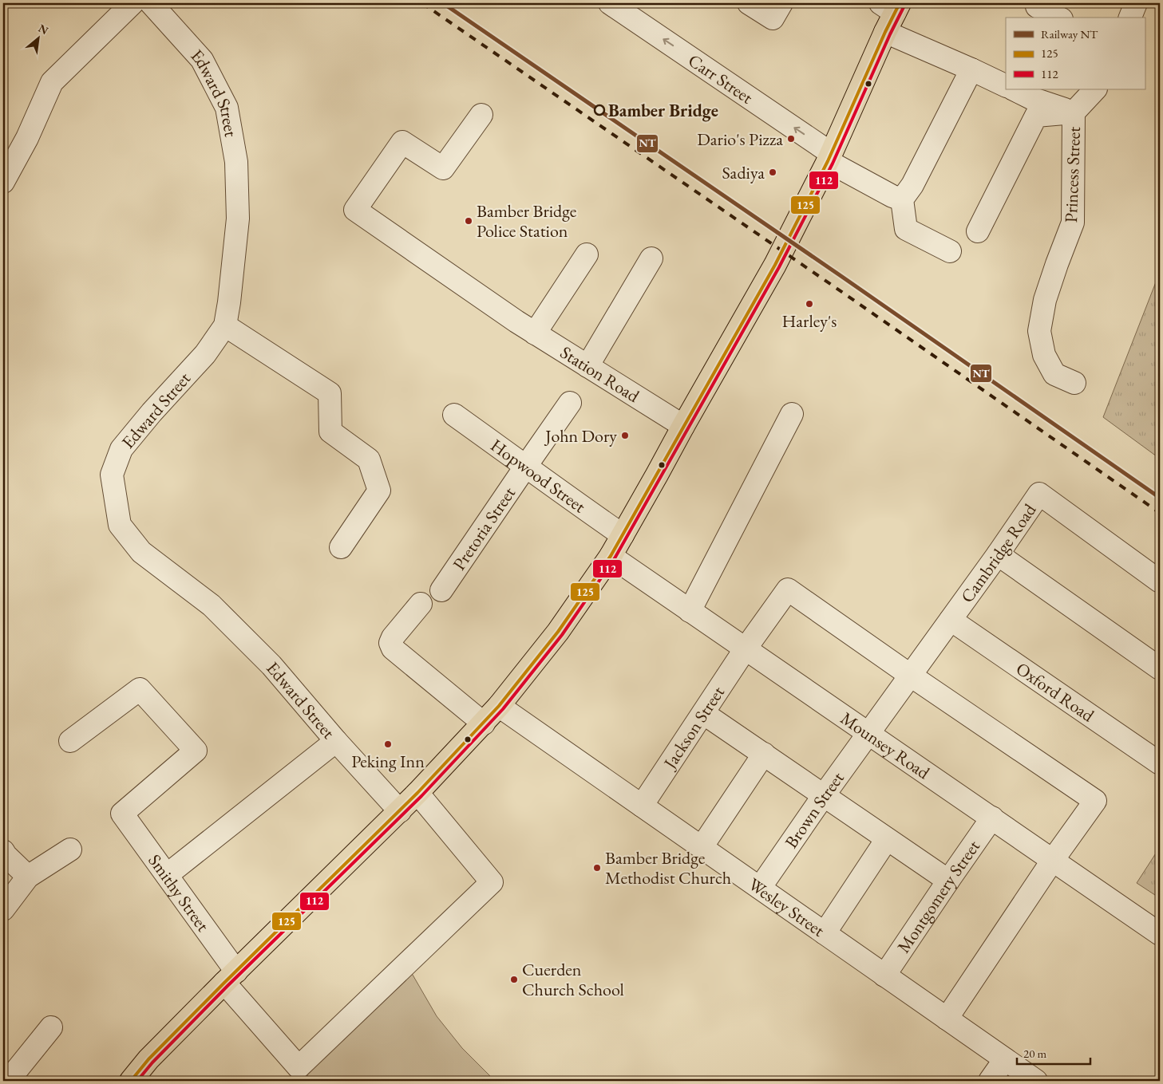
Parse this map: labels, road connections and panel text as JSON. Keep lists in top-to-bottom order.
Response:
{
  "streets": {
    "street": [
      "Carr Street",
      "Edward Street",
      "Princess Street",
      "Station Road",
      "Hopwood Street",
      "Pretoria Street",
      "Cambridge Road",
      "Oxford Road",
      "Jackson Street",
      "Mounsey Road",
      "Brown Street",
      "Smithy Street",
      "Montgomery Street",
      "Wesley Street"
    ]
  },
  "crossings": [
    ["Hopwood Street", "Pretoria Street"],
    ["Cambridge Road", "Oxford Road"],
    ["Cambridge Road", "Jackson Street"],
    ["Cambridge Road", "Mounsey Road"],
    ["Cambridge Road", "Brown Street"],
    ["Jackson Street", "Mounsey Road"],
    ["Jackson Street", "Wesley Street"],
    ["Mounsey Road", "Brown Street"],
    ["Mounsey Road", "Montgomery Street"],
    ["Brown Street", "Wesley Street"],
    ["Montgomery Street", "Wesley Street"]
  ],
  "one_way": ["Carr Street"],
  "places": [
    "Bamber Bridge",
    "Dario's Pizza",
    "Sadiya",
    "Bamber Bridge Police Station",
    "Harley's",
    "John Dory",
    "Peking Inn",
    "Bamber Bridge Methodist Church",
    "Cuerden Church School"
  ],
  "lines": ["rail line NT", "transit line 125", "transit line 112"],
  "legend": ["Railway NT", "125", "112"],
  "scale_bar": "20 m",
  "north": "top right"
}
